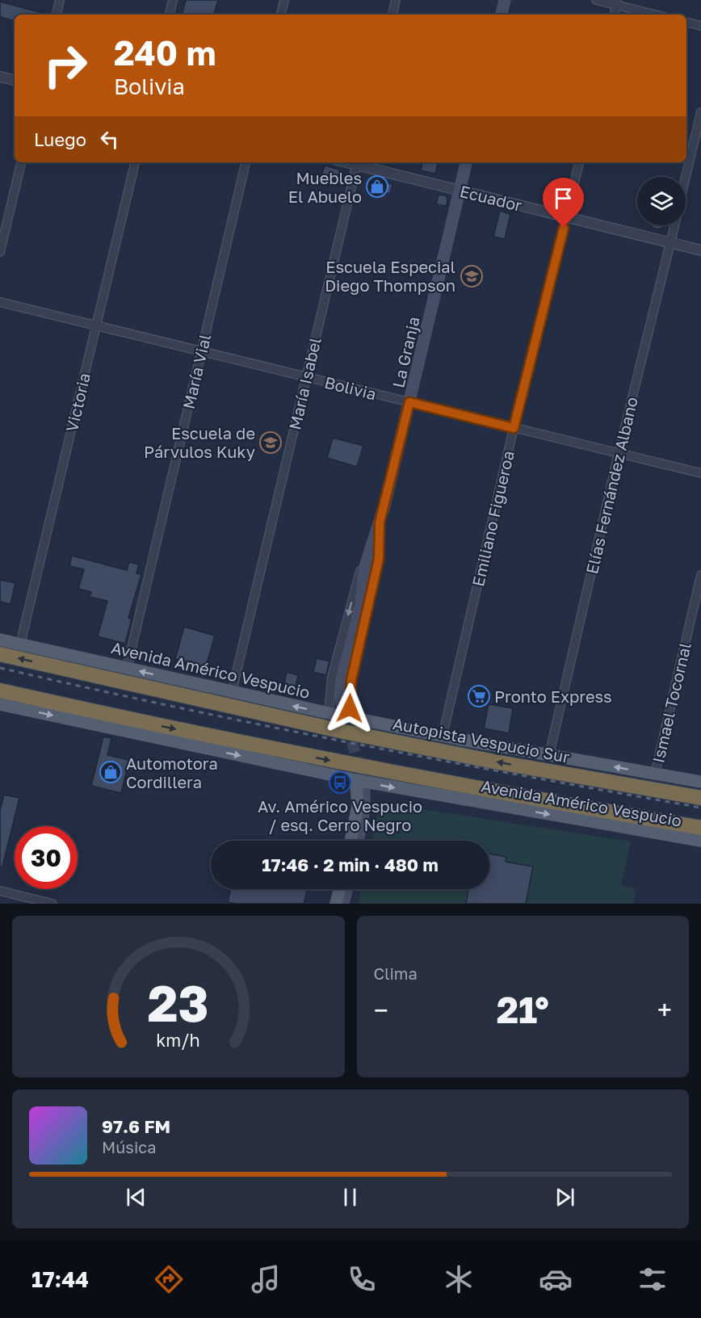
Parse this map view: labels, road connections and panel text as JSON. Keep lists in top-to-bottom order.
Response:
{
  "streets": {
    "highway": ["Autopista Vespucio Sur"],
    "main road": ["La Granja", "Avenida Américo Vespucio"],
    "street": [
      "Ecuador",
      "María Vial",
      "María Isabel",
      "Bolivia",
      "Victoria",
      "Elías Fernández Albano",
      "Emiliano Figueroa",
      "Ismael Tocornal"
    ]
  },
  "crossings": [
    ["Ecuador", "La Granja"],
    ["Ecuador", "María Isabel"],
    ["Ecuador", "Elías Fernández Albano"],
    ["Ecuador", "Emiliano Figueroa"],
    ["La Granja", "Bolivia"],
    ["La Granja", "Avenida Américo Vespucio"],
    ["María Vial", "Bolivia"],
    ["María Vial", "Avenida Américo Vespucio"],
    ["María Isabel", "Bolivia"],
    ["María Isabel", "Avenida Américo Vespucio"],
    ["Bolivia", "Victoria"],
    ["Bolivia", "Elías Fernández Albano"],
    ["Bolivia", "Emiliano Figueroa"],
    ["Victoria", "Avenida Américo Vespucio"],
    ["Elías Fernández Albano", "Avenida Américo Vespucio"],
    ["Emiliano Figueroa", "Avenida Américo Vespucio"],
    ["Avenida Américo Vespucio", "Ismael Tocornal"]
  ],
  "places": {
    "shop": ["Muebles El Abuelo", "Automotora Cordillera"],
    "school or university": ["Escuela Especial Diego Thompson", "Escuela de Párvulos Kuky"],
    "supermarket": ["Pronto Express"],
    "bus stop": ["Av. Américo Vespucio / esq. Cerro Negro"]
  },
  "page": {
    "turn": ["240 m", "Bolivia"],
    "then": "Luego",
    "limit": "30",
    "trip": "17:46 · 2 min · 480 m",
    "tile": "Clima",
    "heat": ["−", "21°", "+"],
    "song": ["97.6 FM", "Música"],
    "tabs": "17:44",
    "gauge": ["23", "km/h"]
  }
}
